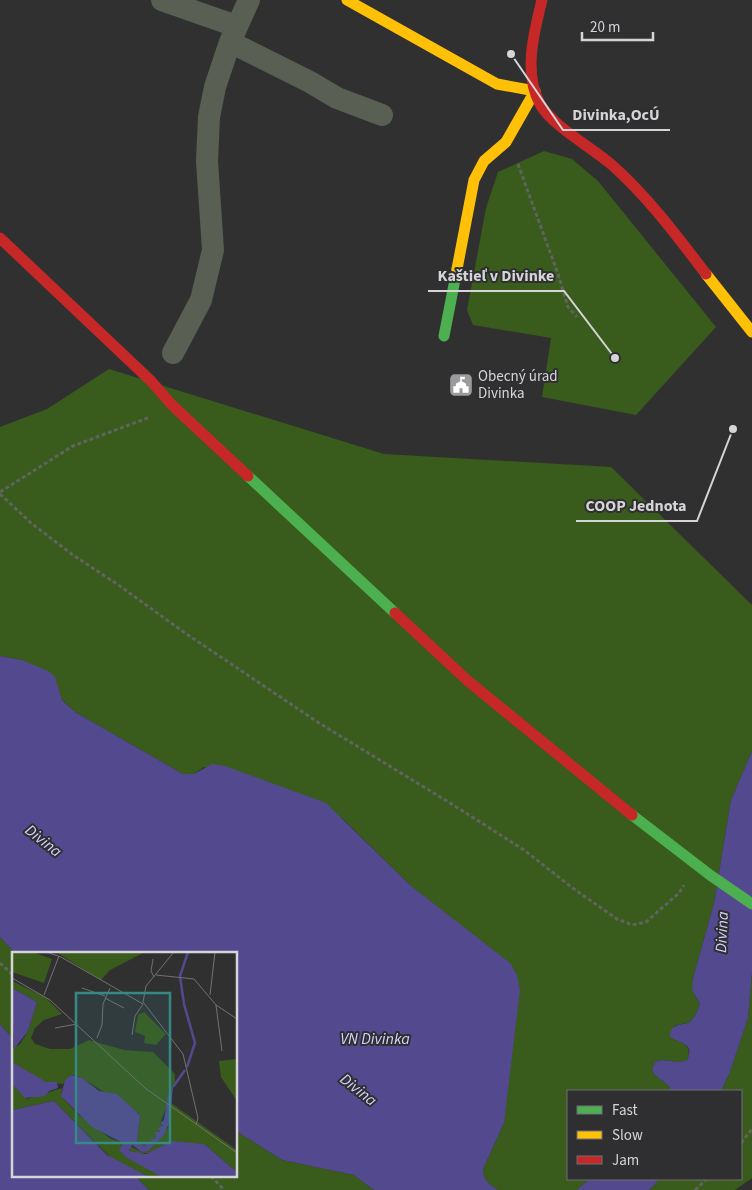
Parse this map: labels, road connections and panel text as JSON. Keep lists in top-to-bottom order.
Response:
{
  "water": ["Divina", "VN Divinka"],
  "places": {
    "other": ["Divinka,OcÚ", "Kaštieľ v Divinke", "COOP Jednota"],
    "public building": ["Obecný úrad Divinka"]
  },
  "legend": ["Fast", "Slow", "Jam"],
  "scale_bar": "20 m"
}
